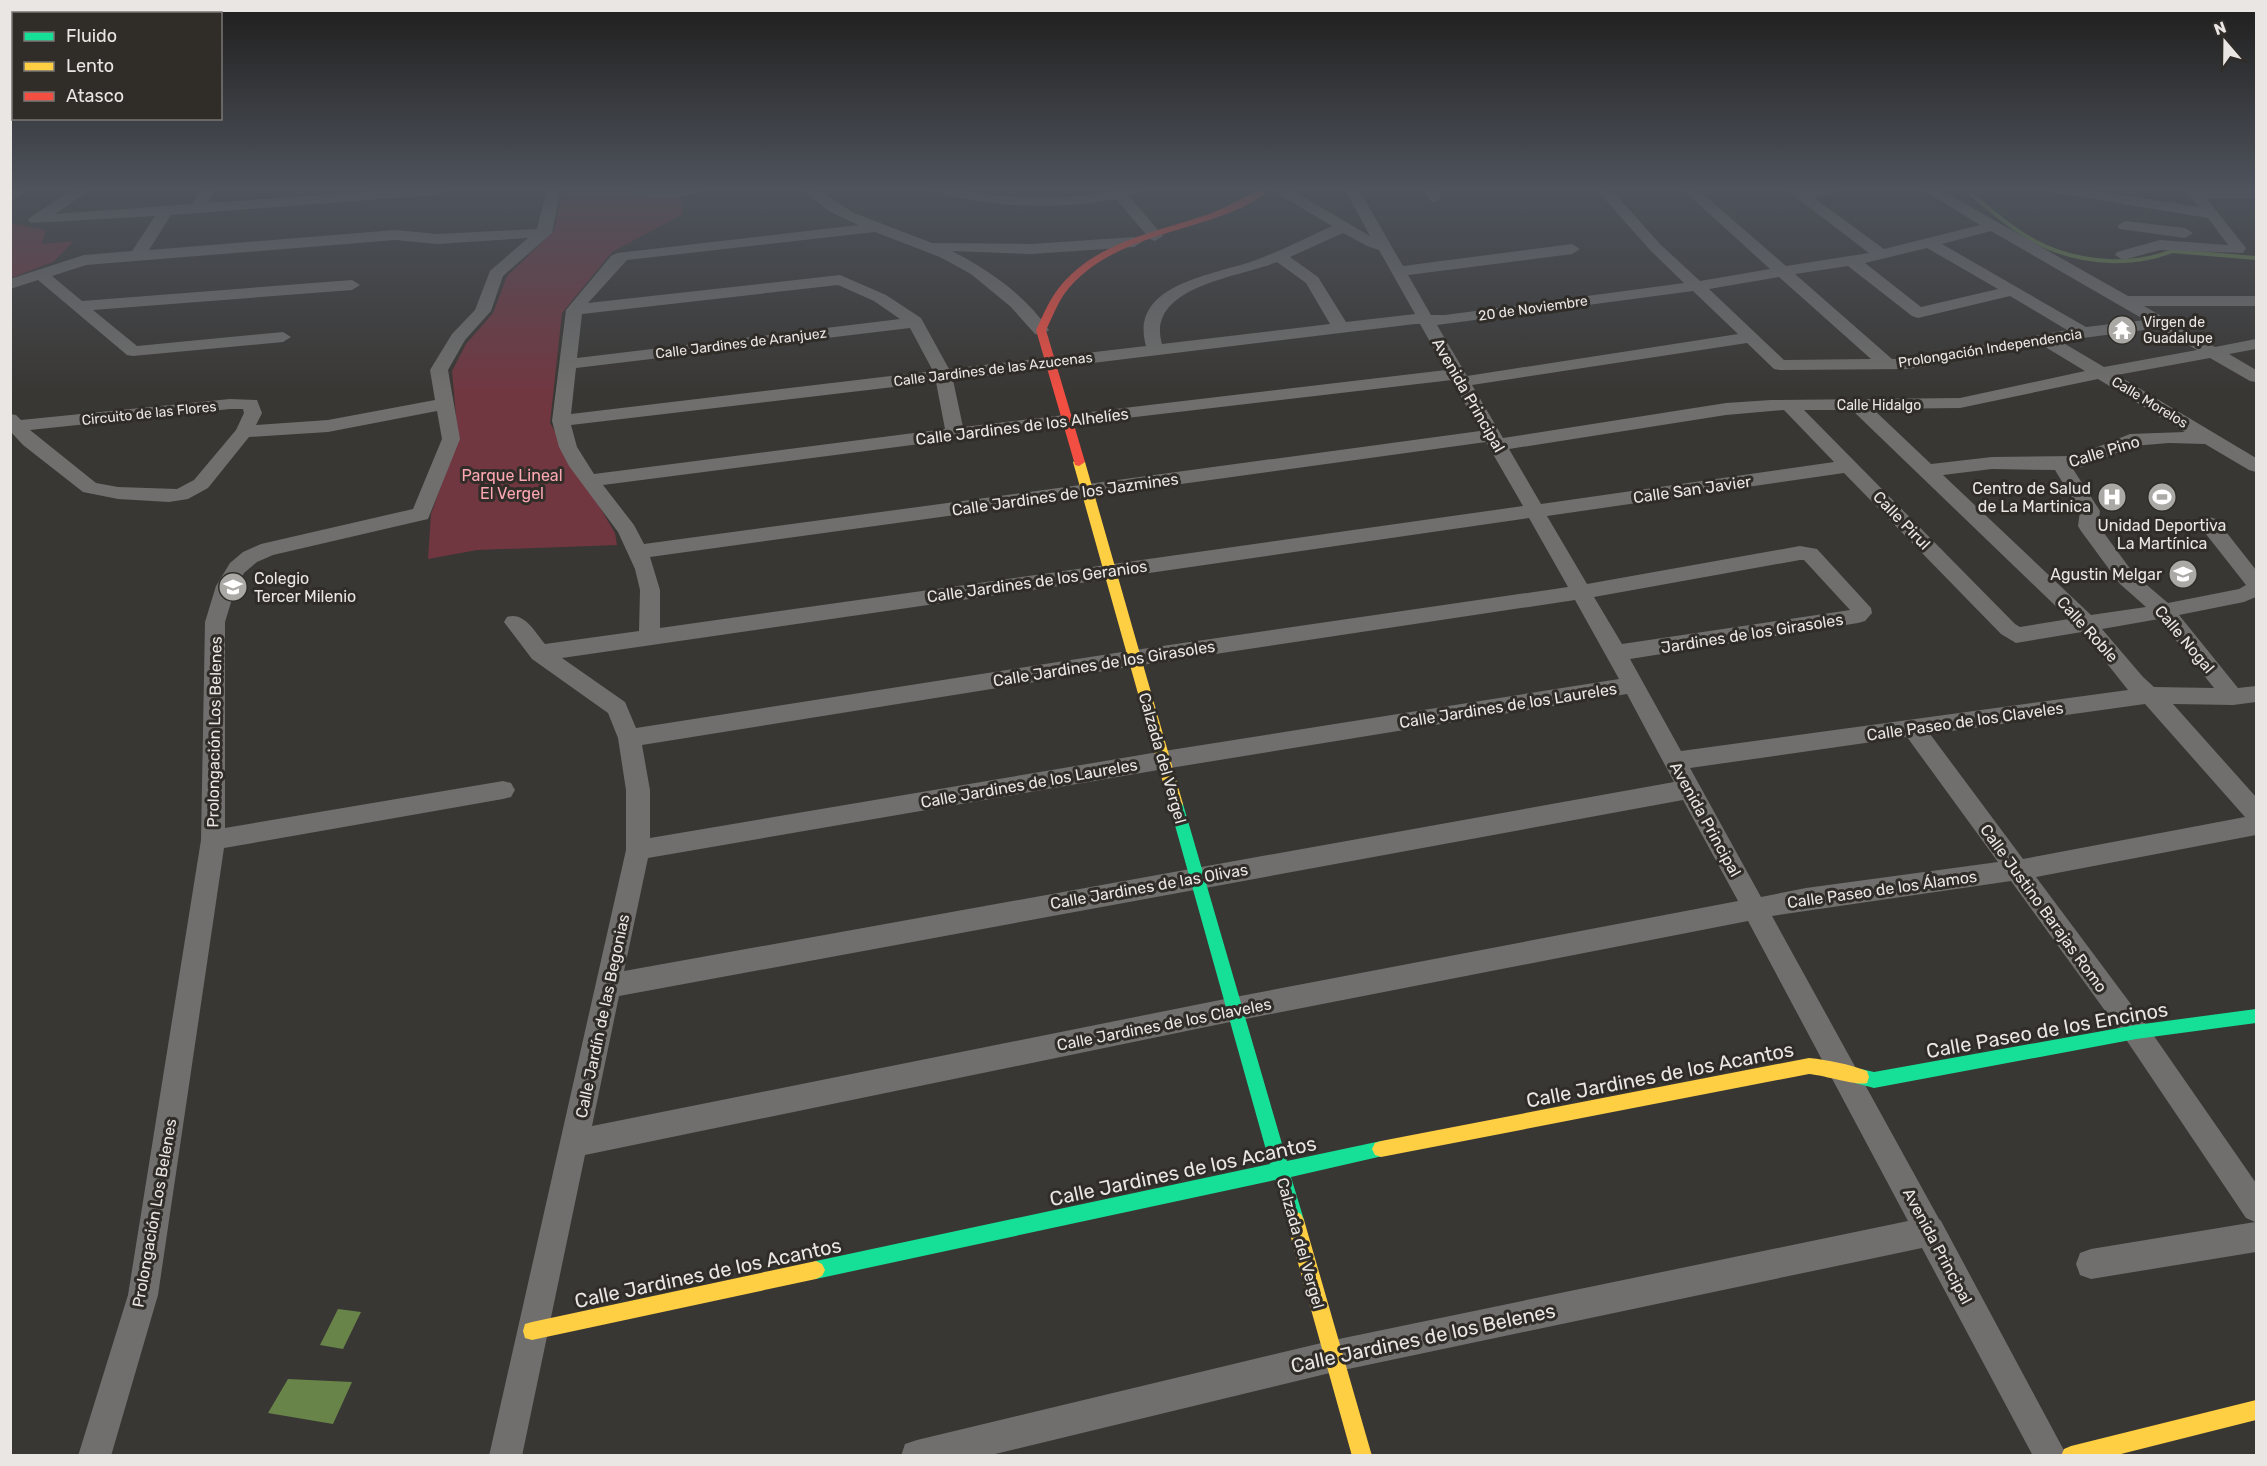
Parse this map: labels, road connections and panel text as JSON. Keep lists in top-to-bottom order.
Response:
{
  "streets": {
    "street": [
      "20 de Noviembre",
      "Calle Jardines de Aranjuez",
      "Prolongación Independencia",
      "Calle Jardines de las Azucenas",
      "Avenida Principal",
      "Calle Morelos",
      "Calle Hidalgo",
      "Circuito de las Flores",
      "Calle Jardines de los Alhelíes",
      "Calle Pino",
      "Calle San Javier",
      "Calle Jardines de los Jazmines",
      "Calle Pirul",
      "Calle Jardines de los Geranios",
      "Calle Roble",
      "Jardines de los Girasoles",
      "Calle Nogal",
      "Calle Jardines de los Girasoles",
      "Calle Jardines de los Laureles",
      "Calle Paseo de los Claveles",
      "Prolongación Los Belenes",
      "Calzada del Vergel",
      "Calle Jardines de las Olivas",
      "Calle Paseo de los Álamos",
      "Calle Justino Barajas Romo",
      "Calle Jardín de las Begonias",
      "Calle Jardines de los Claveles",
      "Calle Paseo de los Encinos",
      "Calle Jardines de los Acantos",
      "Calle Jardines de los Belenes"
    ]
  },
  "crossings": [
    ["20 de Noviembre", "Calle Jardines de las Azucenas"],
    ["20 de Noviembre", "Avenida Principal"],
    ["Prolongación Independencia", "Calle Morelos"],
    ["Calle Jardines de las Azucenas", "Avenida Principal"],
    ["Calle Jardines de las Azucenas", "Calzada del Vergel"],
    ["Avenida Principal", "Calle Hidalgo"],
    ["Avenida Principal", "Calle Jardines de los Alhelíes"],
    ["Avenida Principal", "Calle San Javier"],
    ["Avenida Principal", "Calle Jardines de los Jazmines"],
    ["Avenida Principal", "Calle Jardines de los Geranios"],
    ["Avenida Principal", "Jardines de los Girasoles"],
    ["Avenida Principal", "Calle Jardines de los Girasoles"],
    ["Avenida Principal", "Calle Jardines de los Laureles"],
    ["Avenida Principal", "Calle Paseo de los Claveles"],
    ["Avenida Principal", "Calle Jardines de las Olivas"],
    ["Avenida Principal", "Calle Paseo de los Álamos"],
    ["Avenida Principal", "Calle Jardines de los Claveles"],
    ["Avenida Principal", "Calle Paseo de los Encinos"],
    ["Avenida Principal", "Calle Jardines de los Acantos"],
    ["Avenida Principal", "Calle Jardines de los Belenes"],
    ["Calle Morelos", "Calle Hidalgo"],
    ["Calle Morelos", "Calle Pino"],
    ["Calle Hidalgo", "Calle Jardines de los Jazmines"],
    ["Calle Hidalgo", "Calle Pirul"],
    ["Calle Hidalgo", "Calle Roble"],
    ["Calle Jardines de los Alhelíes", "Calzada del Vergel"],
    ["Calle Pino", "Calle Roble"],
    ["Calle Pino", "Calle Nogal"],
    ["Calle San Javier", "Calle Pirul"],
    ["Calle San Javier", "Calle Jardines de los Geranios"],
    ["Calle Jardines de los Jazmines", "Calzada del Vergel"],
    ["Calle Pirul", "Calle Roble"],
    ["Calle Jardines de los Geranios", "Calzada del Vergel"],
    ["Calle Jardines de los Geranios", "Calle Jardín de las Begonias"],
    ["Calle Roble", "Calle Paseo de los Claveles"],
    ["Jardines de los Girasoles", "Calle Jardines de los Girasoles"],
    ["Calle Nogal", "Calle Paseo de los Claveles"],
    ["Calle Jardines de los Girasoles", "Calzada del Vergel"],
    ["Calle Jardines de los Girasoles", "Calle Jardín de las Begonias"],
    ["Calle Jardines de los Laureles", "Calzada del Vergel"],
    ["Calle Jardines de los Laureles", "Calle Jardín de las Begonias"],
    ["Calle Paseo de los Claveles", "Calle Justino Barajas Romo"],
    ["Calzada del Vergel", "Calle Jardines de las Olivas"],
    ["Calzada del Vergel", "Calle Jardines de los Claveles"],
    ["Calzada del Vergel", "Calle Jardines de los Acantos"],
    ["Calzada del Vergel", "Calle Jardines de los Belenes"],
    ["Calle Jardines de las Olivas", "Calle Jardín de las Begonias"],
    ["Calle Paseo de los Álamos", "Calle Justino Barajas Romo"],
    ["Calle Paseo de los Álamos", "Calle Jardines de los Claveles"],
    ["Calle Justino Barajas Romo", "Calle Paseo de los Encinos"],
    ["Calle Jardín de las Begonias", "Calle Jardines de los Claveles"],
    ["Calle Jardín de las Begonias", "Calle Jardines de los Acantos"],
    ["Calle Paseo de los Encinos", "Calle Jardines de los Acantos"]
  ],
  "parks": ["Parque Lineal El Vergel"],
  "places": {
    "temple": ["Virgen de Guadalupe"],
    "hospital": ["Centro de Salud de La Martinica"],
    "sports": ["Unidad Deportiva La Martínica"],
    "school or university": ["Agustin Melgar", "Colegio Tercer Milenio"]
  },
  "legend": ["Fluido", "Lento", "Atasco"],
  "north": "top"
}
